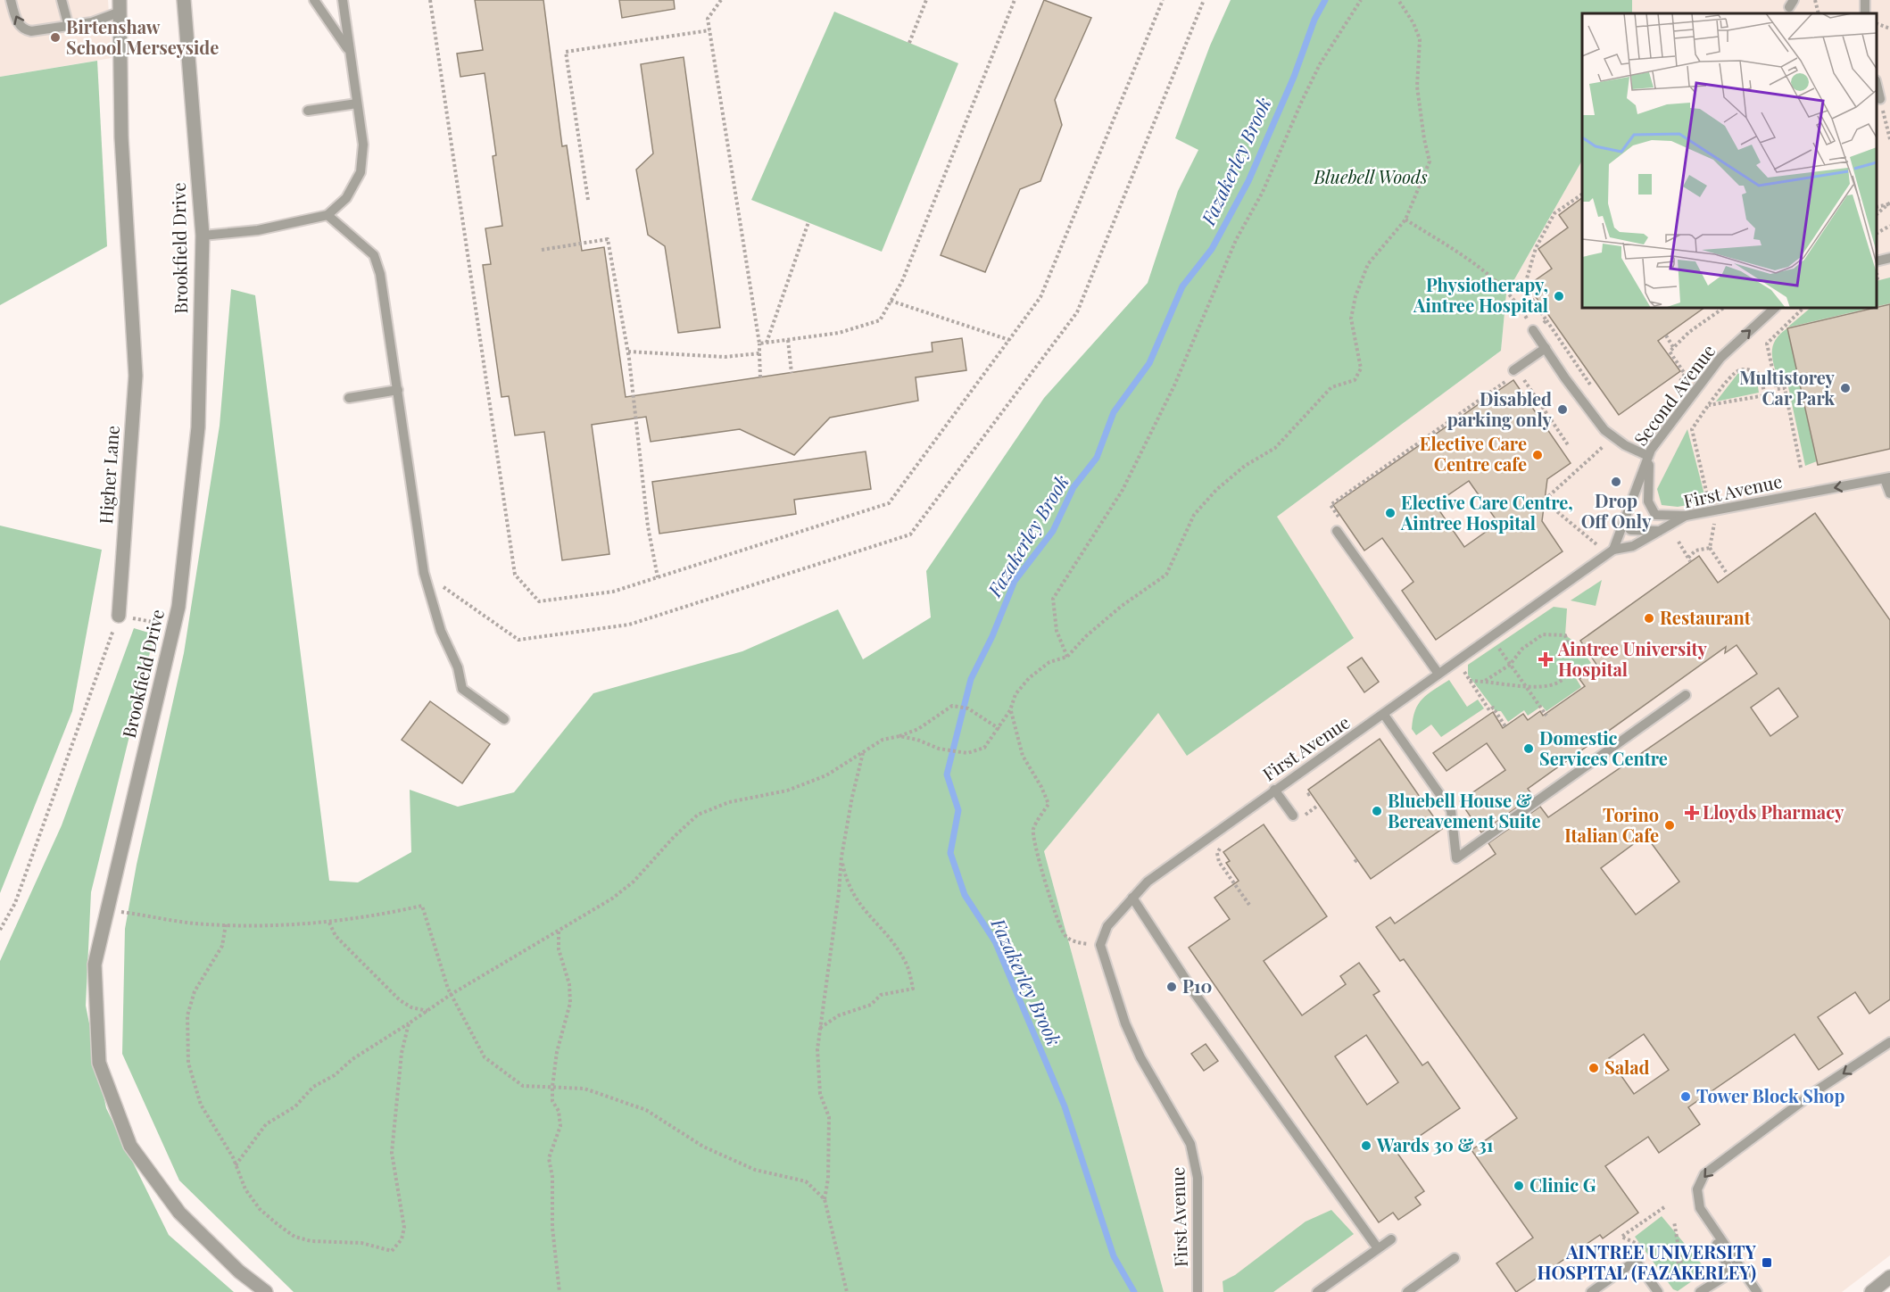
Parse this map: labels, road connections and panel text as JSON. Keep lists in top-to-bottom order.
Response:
{
  "streets": {
    "street": ["Brookfield Drive", "Higher Lane"],
    "lane": ["Second Avenue", "First Avenue"]
  },
  "crossings": [
    ["Second Avenue", "First Avenue"]
  ],
  "one_way": ["Second Avenue"],
  "water": ["Fazakerley Brook"],
  "parks": ["Bluebell Woods"],
  "places": {
    "other": [
      "Birtenshaw School Merseyside",
      "Physiotherapy, Aintree Hospital",
      "Multistorey Car Park",
      "Disabled parking only",
      "Elective Care Centre cafe",
      "Drop Off Only",
      "Elective Care Centre, Aintree Hospital",
      "Restaurant",
      "Domestic Services Centre",
      "Bluebell House & Bereavement Suite",
      "Torino Italian Cafe",
      "P10",
      "Salad",
      "Tower Block Shop",
      "Wards 30 & 31",
      "Clinic G"
    ],
    "health": ["Aintree University Hospital", "Lloyds Pharmacy"],
    "transit": ["AINTREE UNIVERSITY HOSPITAL (FAZAKERLEY)"]
  }
}
